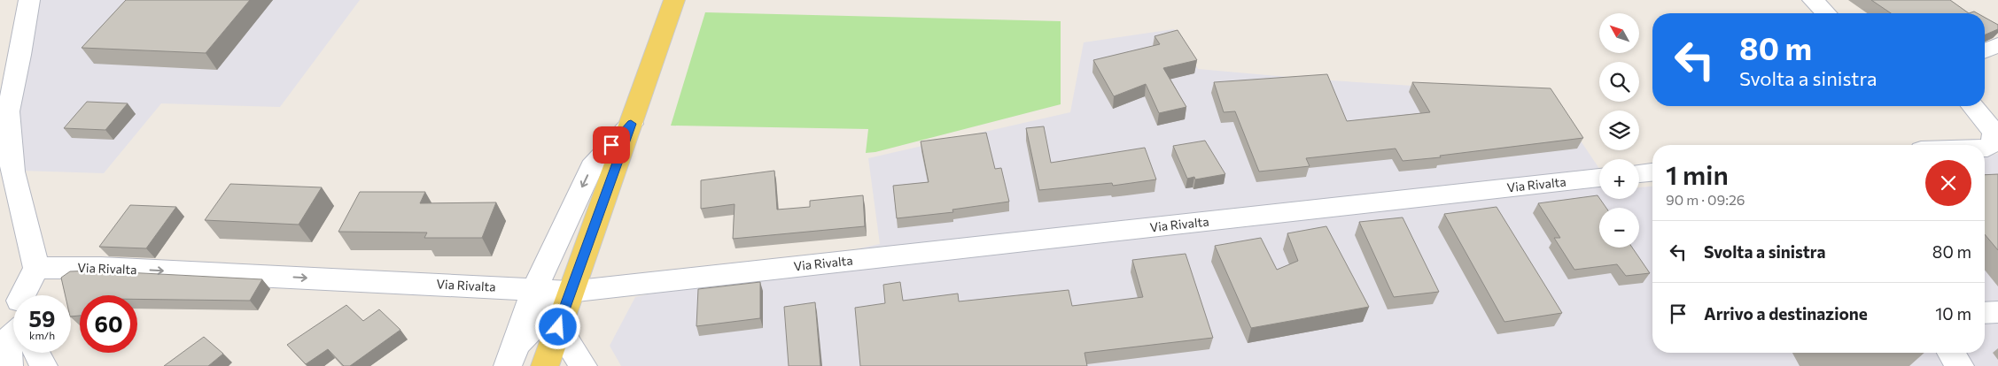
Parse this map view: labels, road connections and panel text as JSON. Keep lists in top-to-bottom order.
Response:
{
  "streets": {
    "street": ["Via Rivalta"]
  },
  "north": "top left",
  "page": {
    "map_buttons": ["+", "−"],
    "turn": ["80 m", "Svolta a sinistra"],
    "heading": ["1 min", "90 m · 09:26"],
    "list": [
      {
        "name": "Svolta a sinistra",
        "value": "80 m"
      },
      {
        "name": "Arrivo a destinazione",
        "value": "10 m"
      }
    ],
    "speed": "59 km/h",
    "limit": "60"
  }
}
